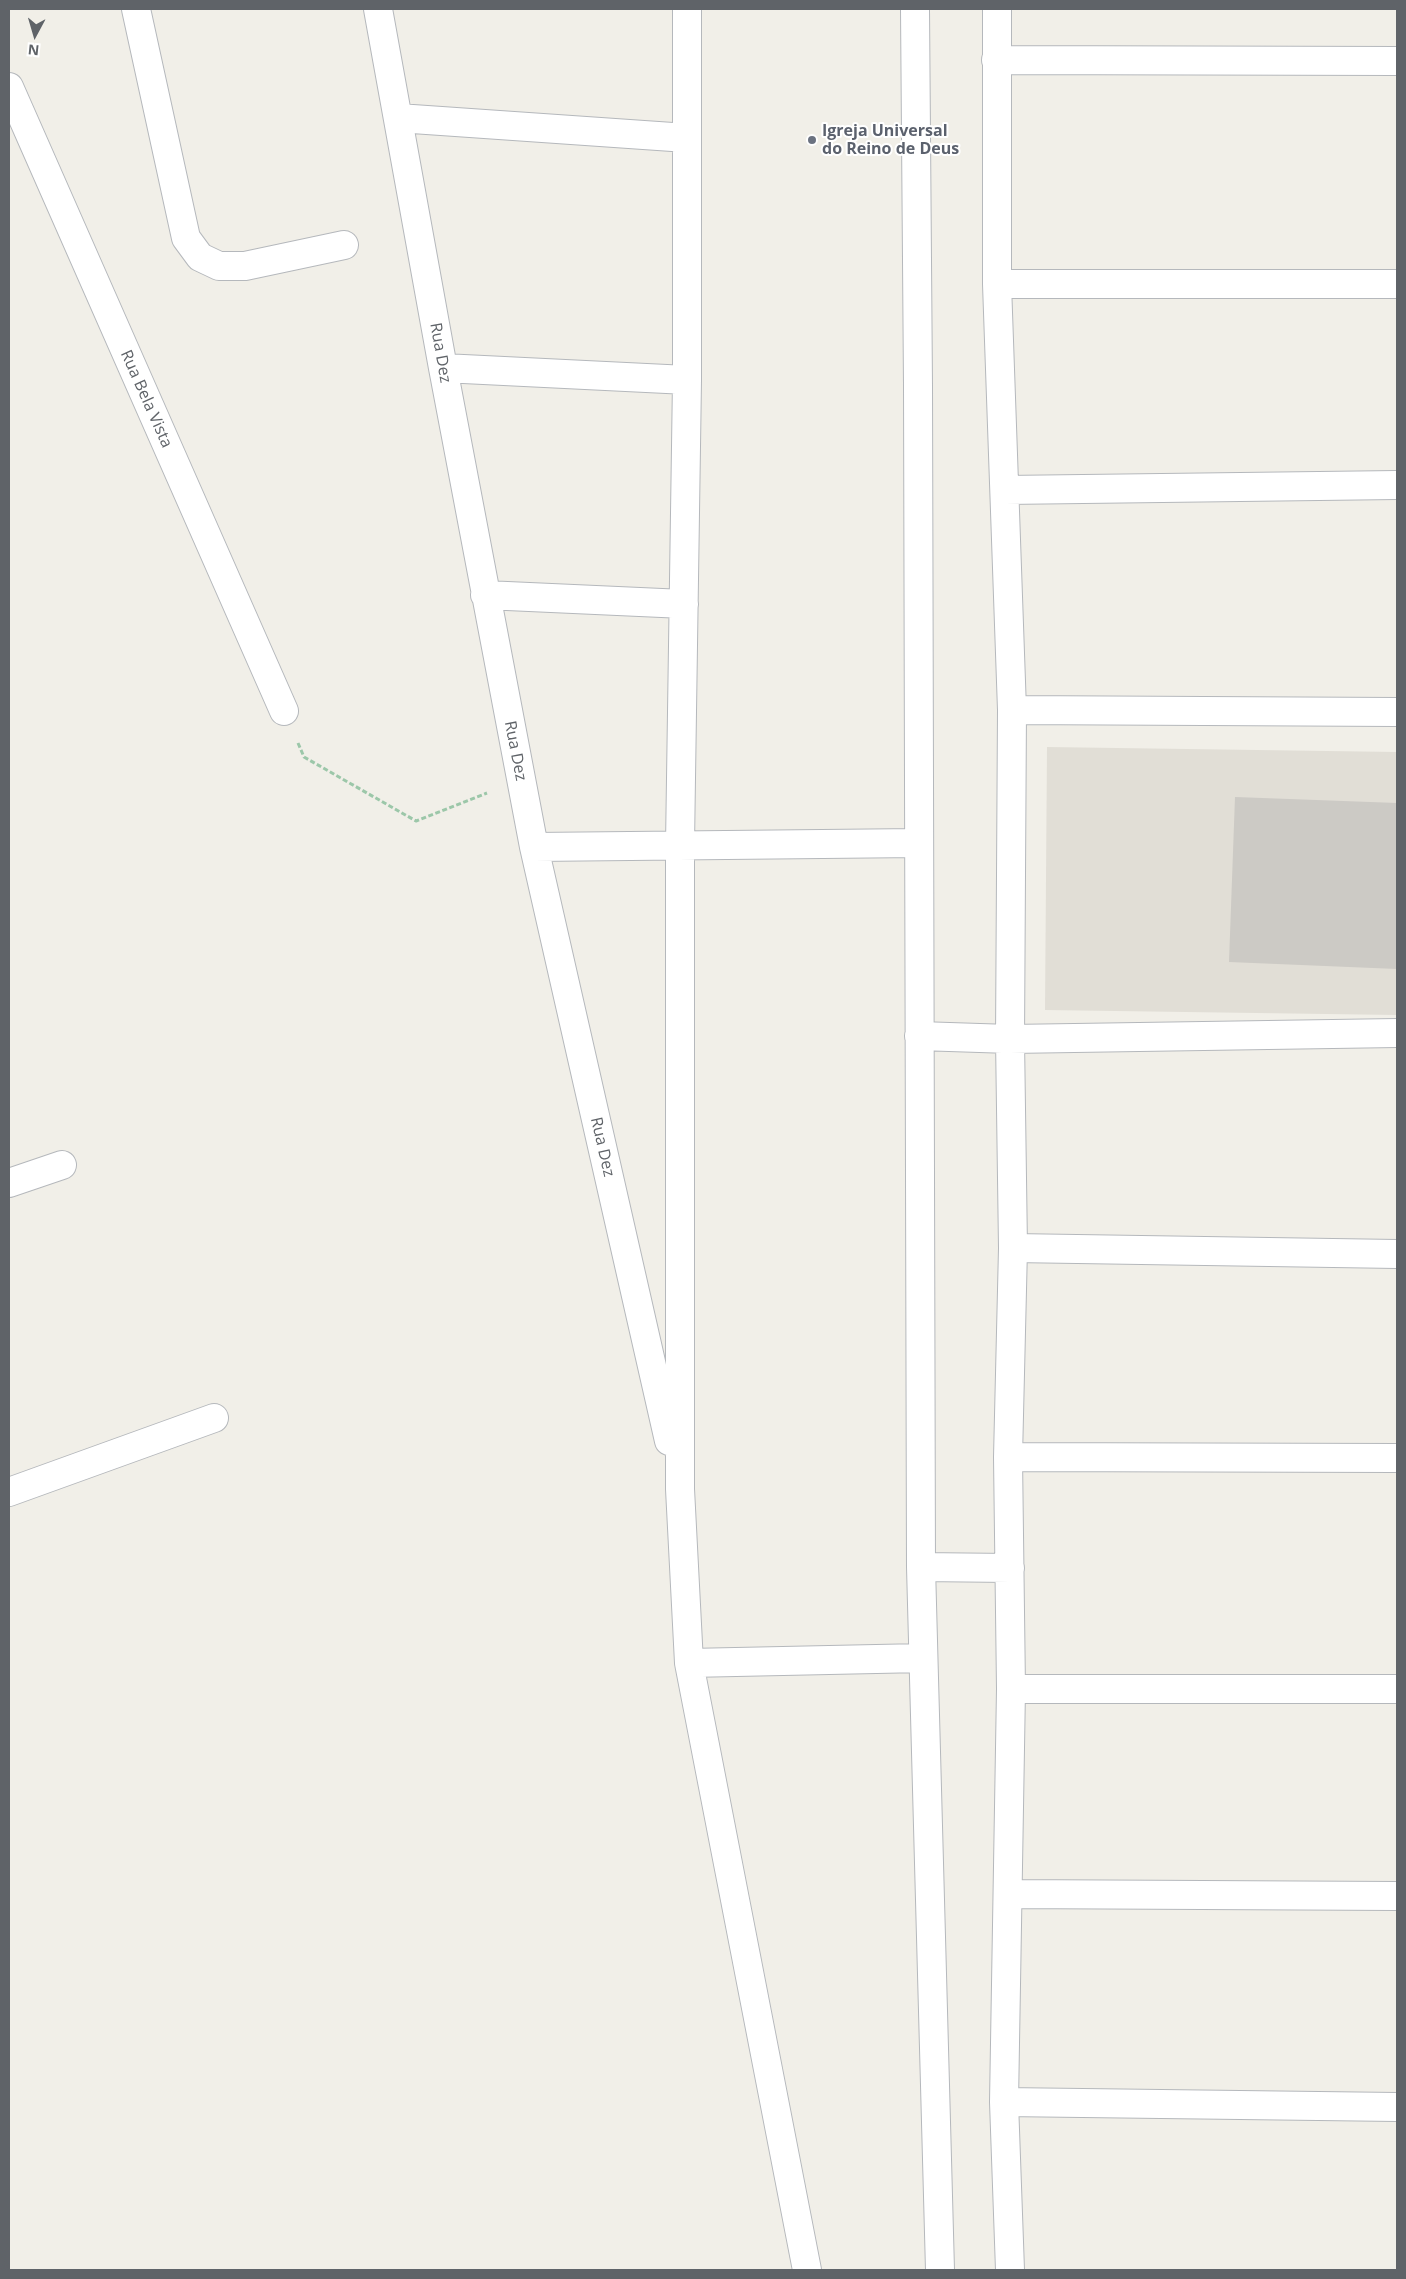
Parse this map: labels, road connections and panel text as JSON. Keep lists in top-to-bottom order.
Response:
{
  "streets": {
    "street": ["Rua Dez", "Rua Bela Vista"]
  },
  "places": ["Igreja Universal do Reino de Deus"],
  "north": "bottom"
}
